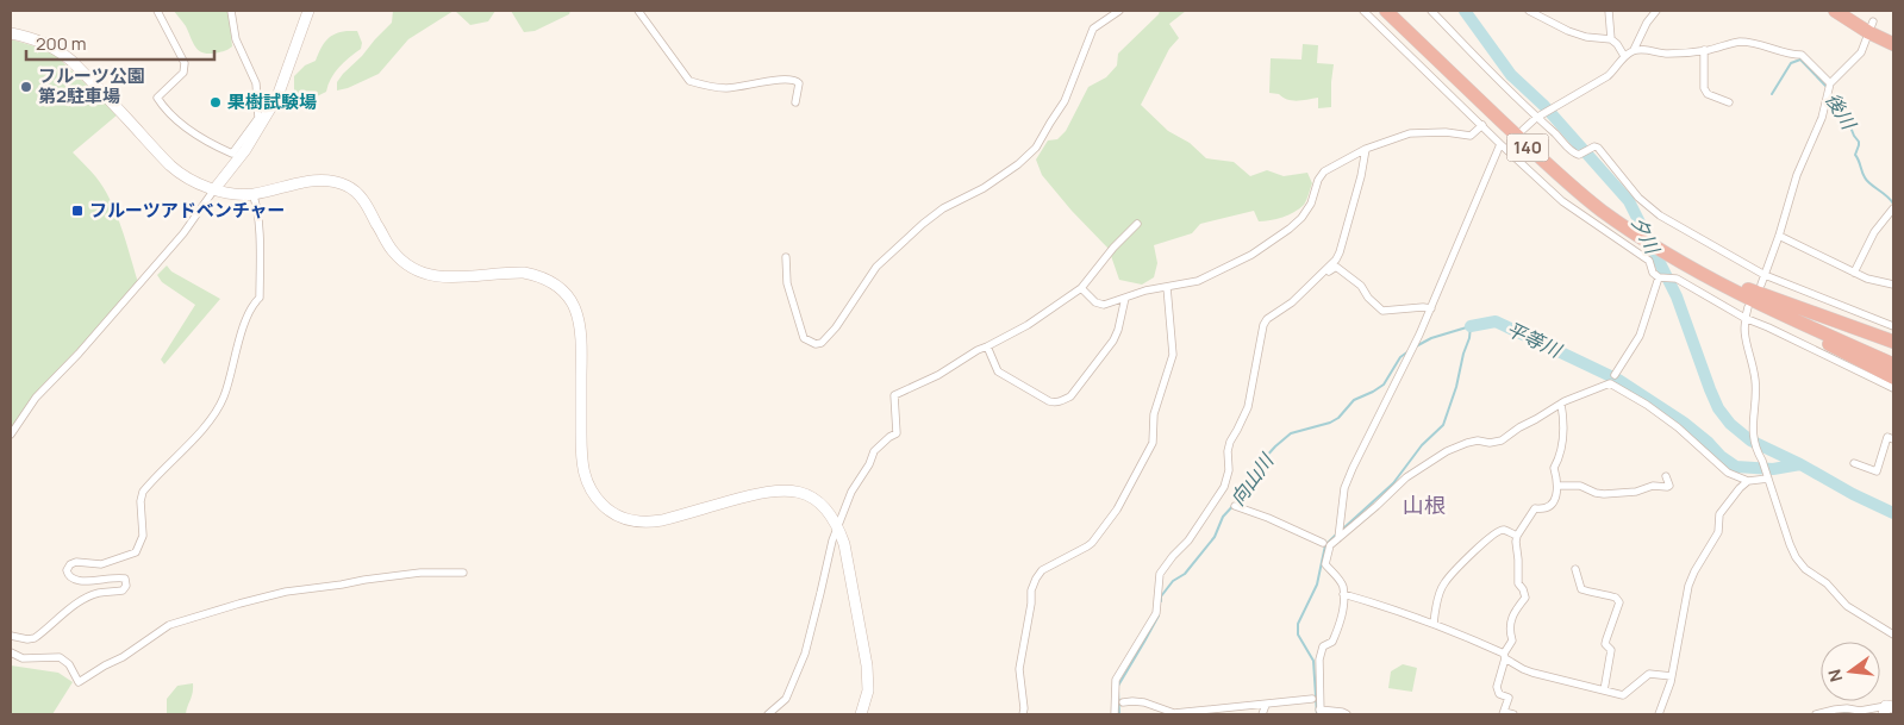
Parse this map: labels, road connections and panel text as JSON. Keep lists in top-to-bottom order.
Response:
{
  "streets": {
    "highway": ["140"]
  },
  "districts": ["山根"],
  "water": [
    "後川",
    "夕川",
    "平等川",
    "向山川"
  ],
  "places": {
    "other": ["フルーツ公園 第2駐車場", "果樹試験場"],
    "transit": ["フルーツアドベンチャー"]
  },
  "scale_bar": "200 m",
  "north": "left"
}
